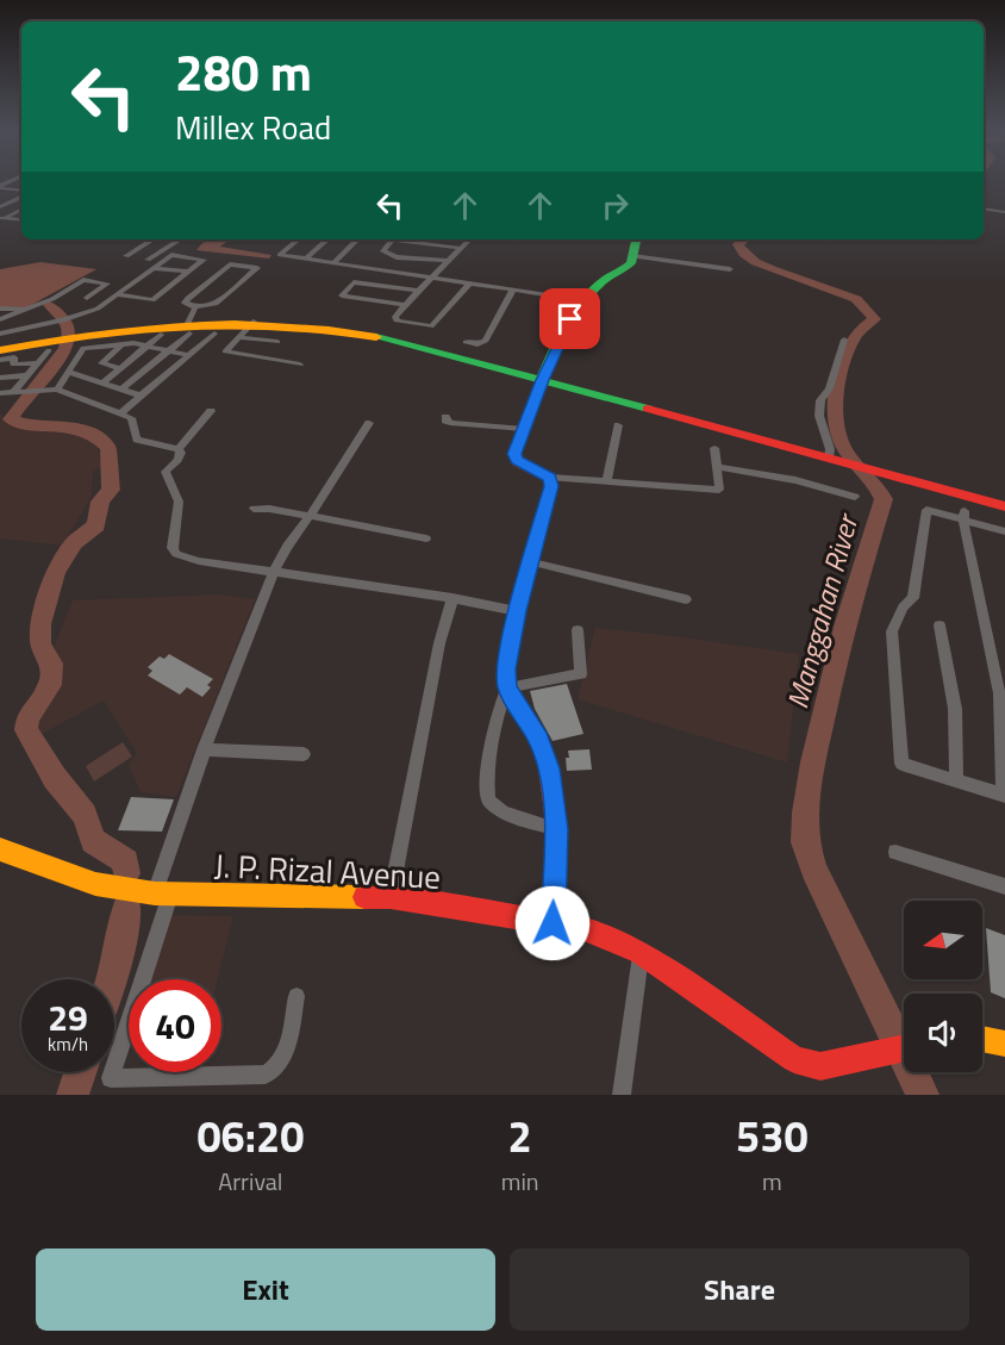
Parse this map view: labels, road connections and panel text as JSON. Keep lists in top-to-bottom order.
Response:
{
  "streets": {
    "street": ["J. P. Rizal Avenue"]
  },
  "water": ["Manggahan River"],
  "north": "left",
  "page": {
    "turn": ["280 m", "Millex Road"],
    "speed": "29 km/h",
    "limit": "40",
    "eta": [
      "06:20",
      "Arrival",
      "2",
      "min",
      "530",
      "m"
    ],
    "buttons": ["Exit", "Share"]
  }
}
